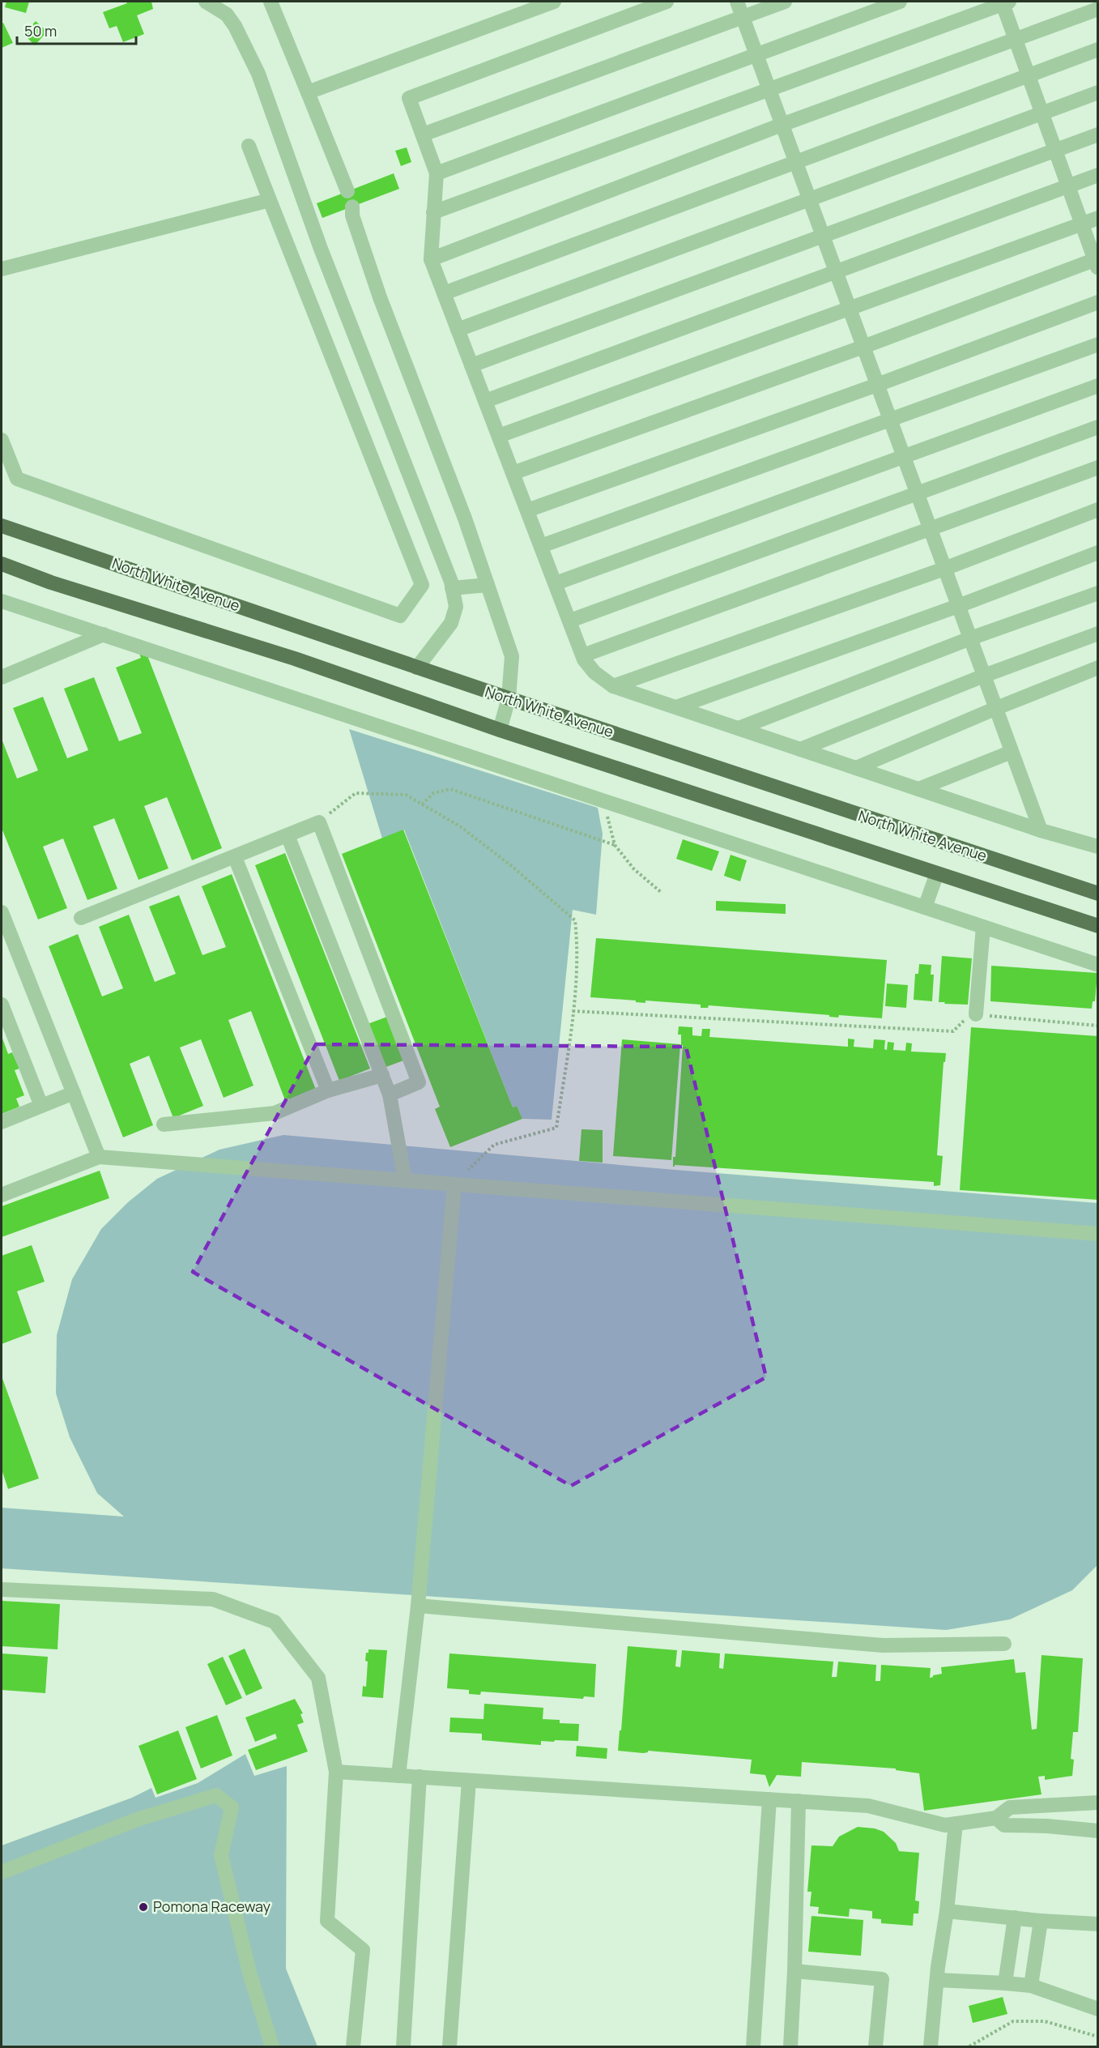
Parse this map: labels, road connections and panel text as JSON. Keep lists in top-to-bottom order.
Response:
{
  "streets": {
    "main road": ["North White Avenue"]
  },
  "places": ["Pomona Raceway"],
  "scale_bar": "50 m"
}
